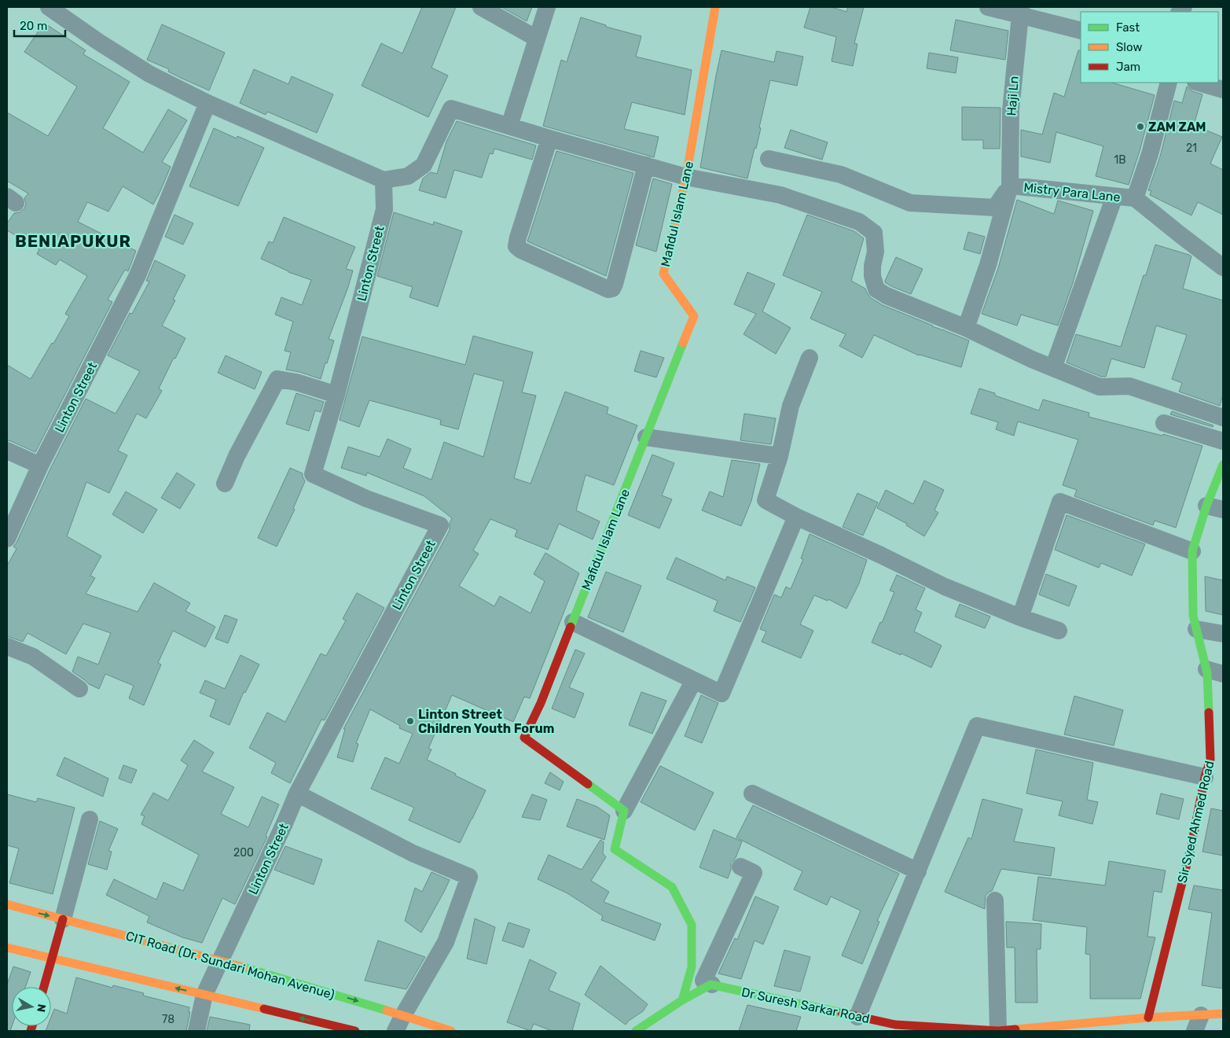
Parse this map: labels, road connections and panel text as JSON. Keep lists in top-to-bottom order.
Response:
{
  "streets": {
    "street": [
      "Haji Ln",
      "Mistry Para Lane",
      "Mafidul Islam Lane",
      "Linton Street",
      "Sir Syed Ahmed Road",
      "CIT Road (Dr. Sundari Mohan Avenue)",
      "Dr Suresh Sarkar Road"
    ]
  },
  "crossings": [
    ["Haji Ln", "Mistry Para Lane"],
    ["Linton Street", "CIT Road (Dr. Sundari Mohan Avenue)"],
    ["Sir Syed Ahmed Road", "Dr Suresh Sarkar Road"]
  ],
  "districts": ["BENIAPUKUR"],
  "places": ["ZAM ZAM", "Linton Street Children Youth Forum"],
  "house_numbers": [
    "21",
    "1B",
    "200",
    "78"
  ],
  "legend": ["Fast", "Slow", "Jam"],
  "scale_bar": "20 m",
  "north": "right"
}
